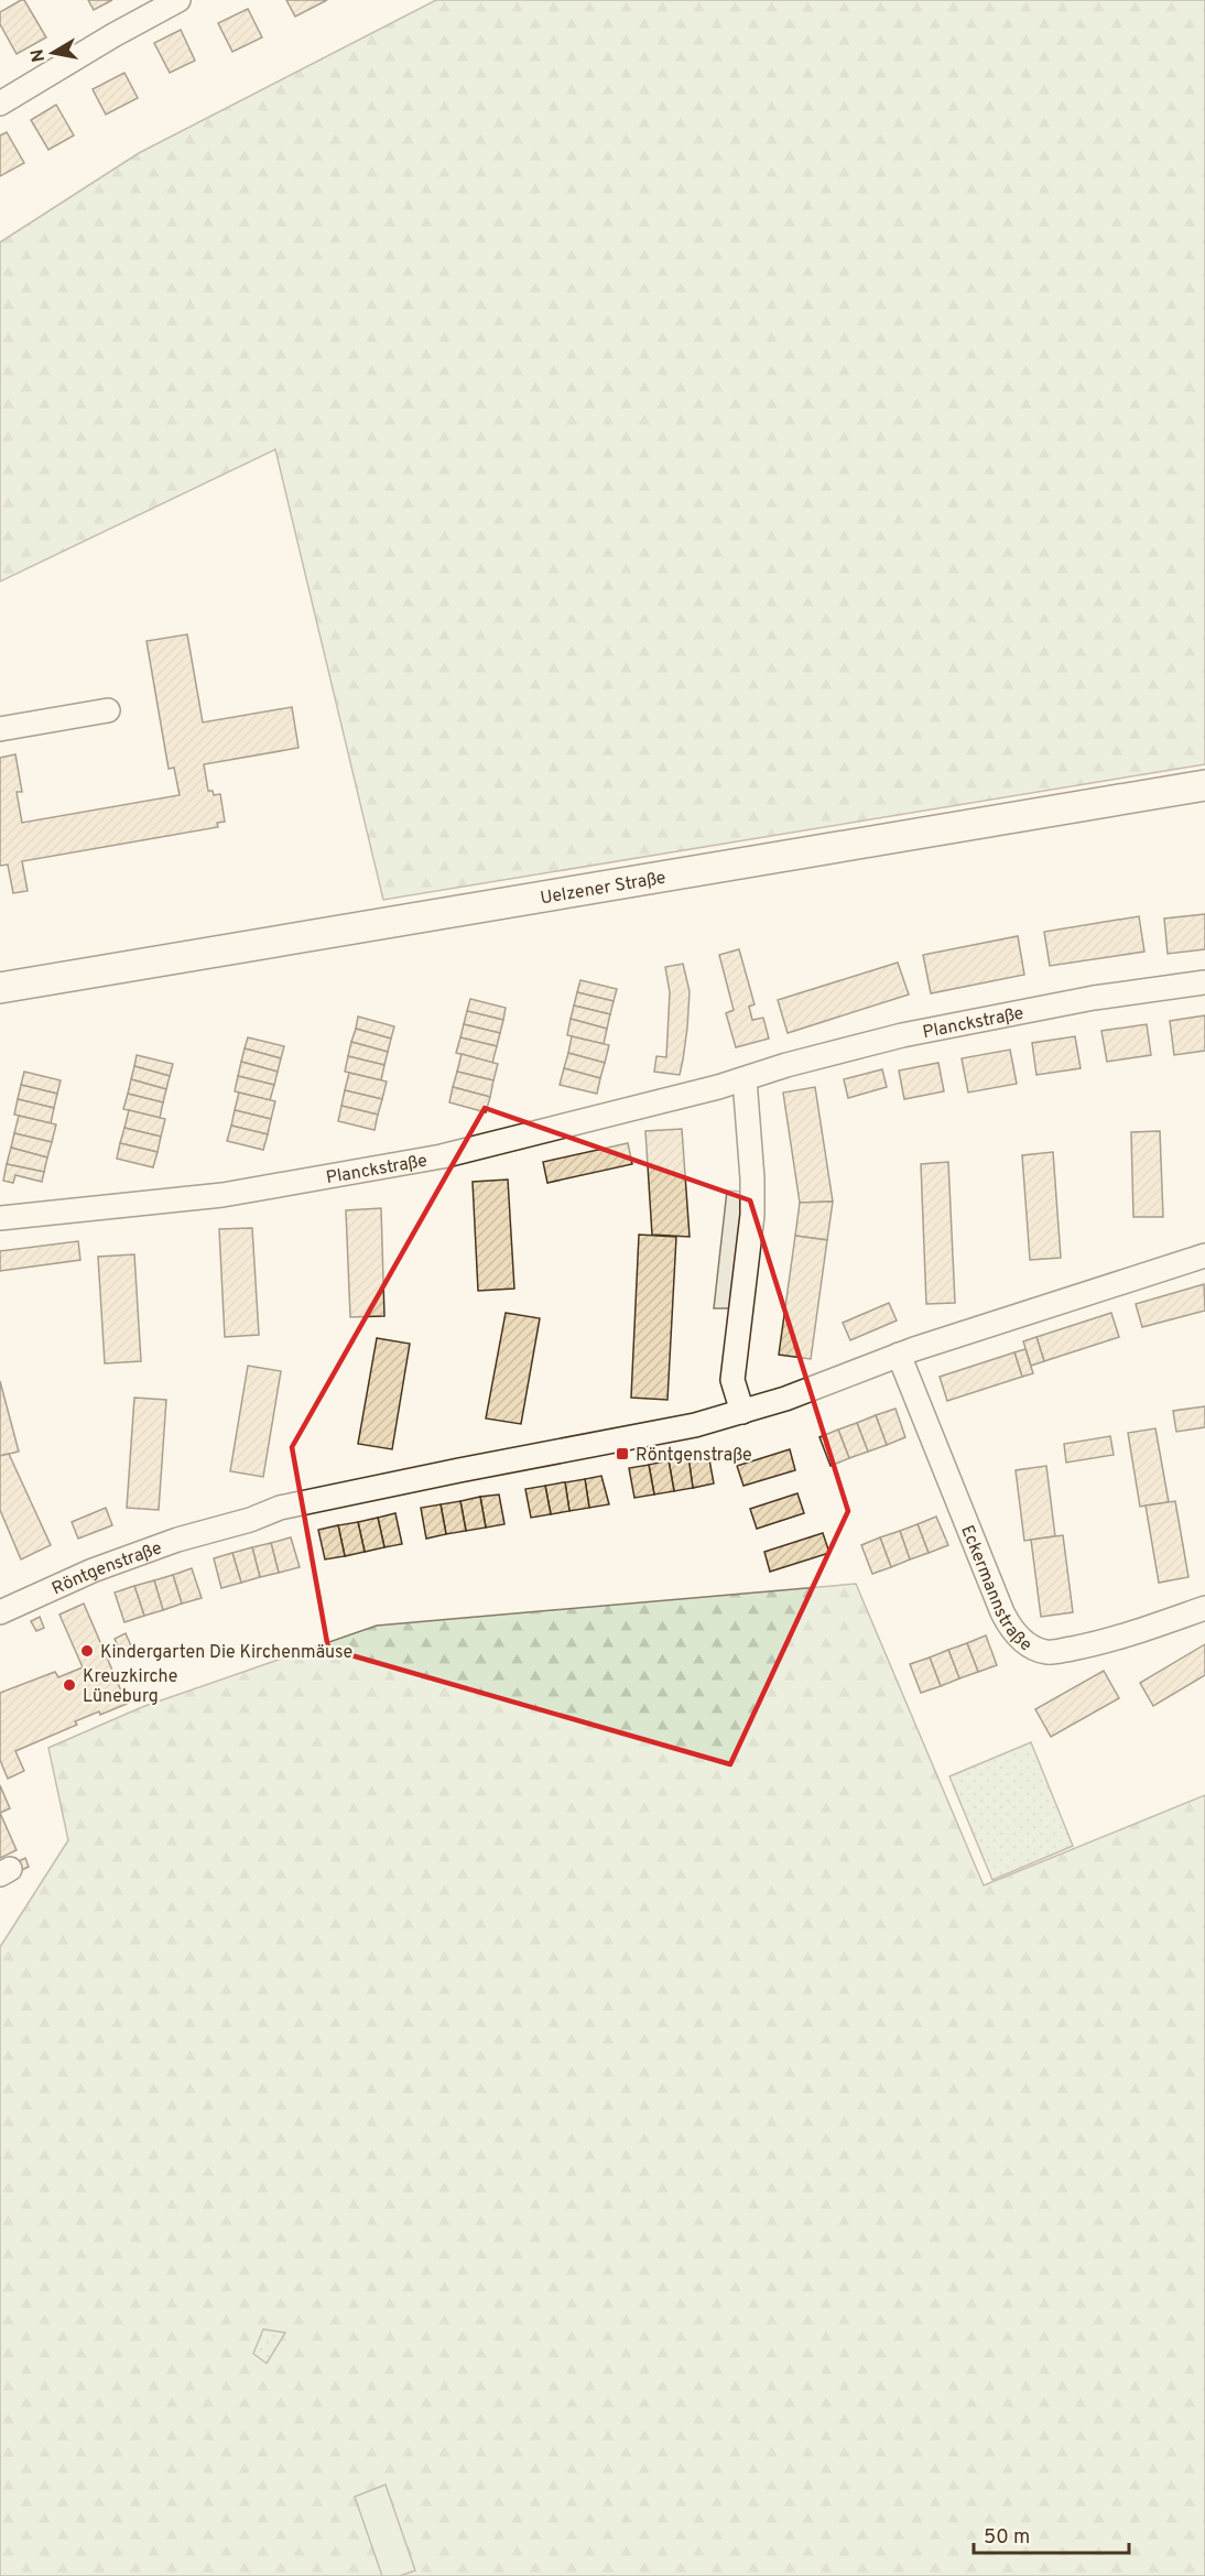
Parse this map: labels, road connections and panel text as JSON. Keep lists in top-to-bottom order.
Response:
{
  "streets": {
    "main road": ["Uelzener Straße"],
    "street": ["Planckstraße", "Röntgenstraße", "Eckermannstraße"]
  },
  "crossings": [
    ["Röntgenstraße", "Eckermannstraße"]
  ],
  "places": {
    "transit": ["Röntgenstraße"],
    "other": ["Kindergarten Die Kirchenmäuse", "Kreuzkirche Lüneburg"]
  },
  "scale_bar": "50 m",
  "north": "left"
}
